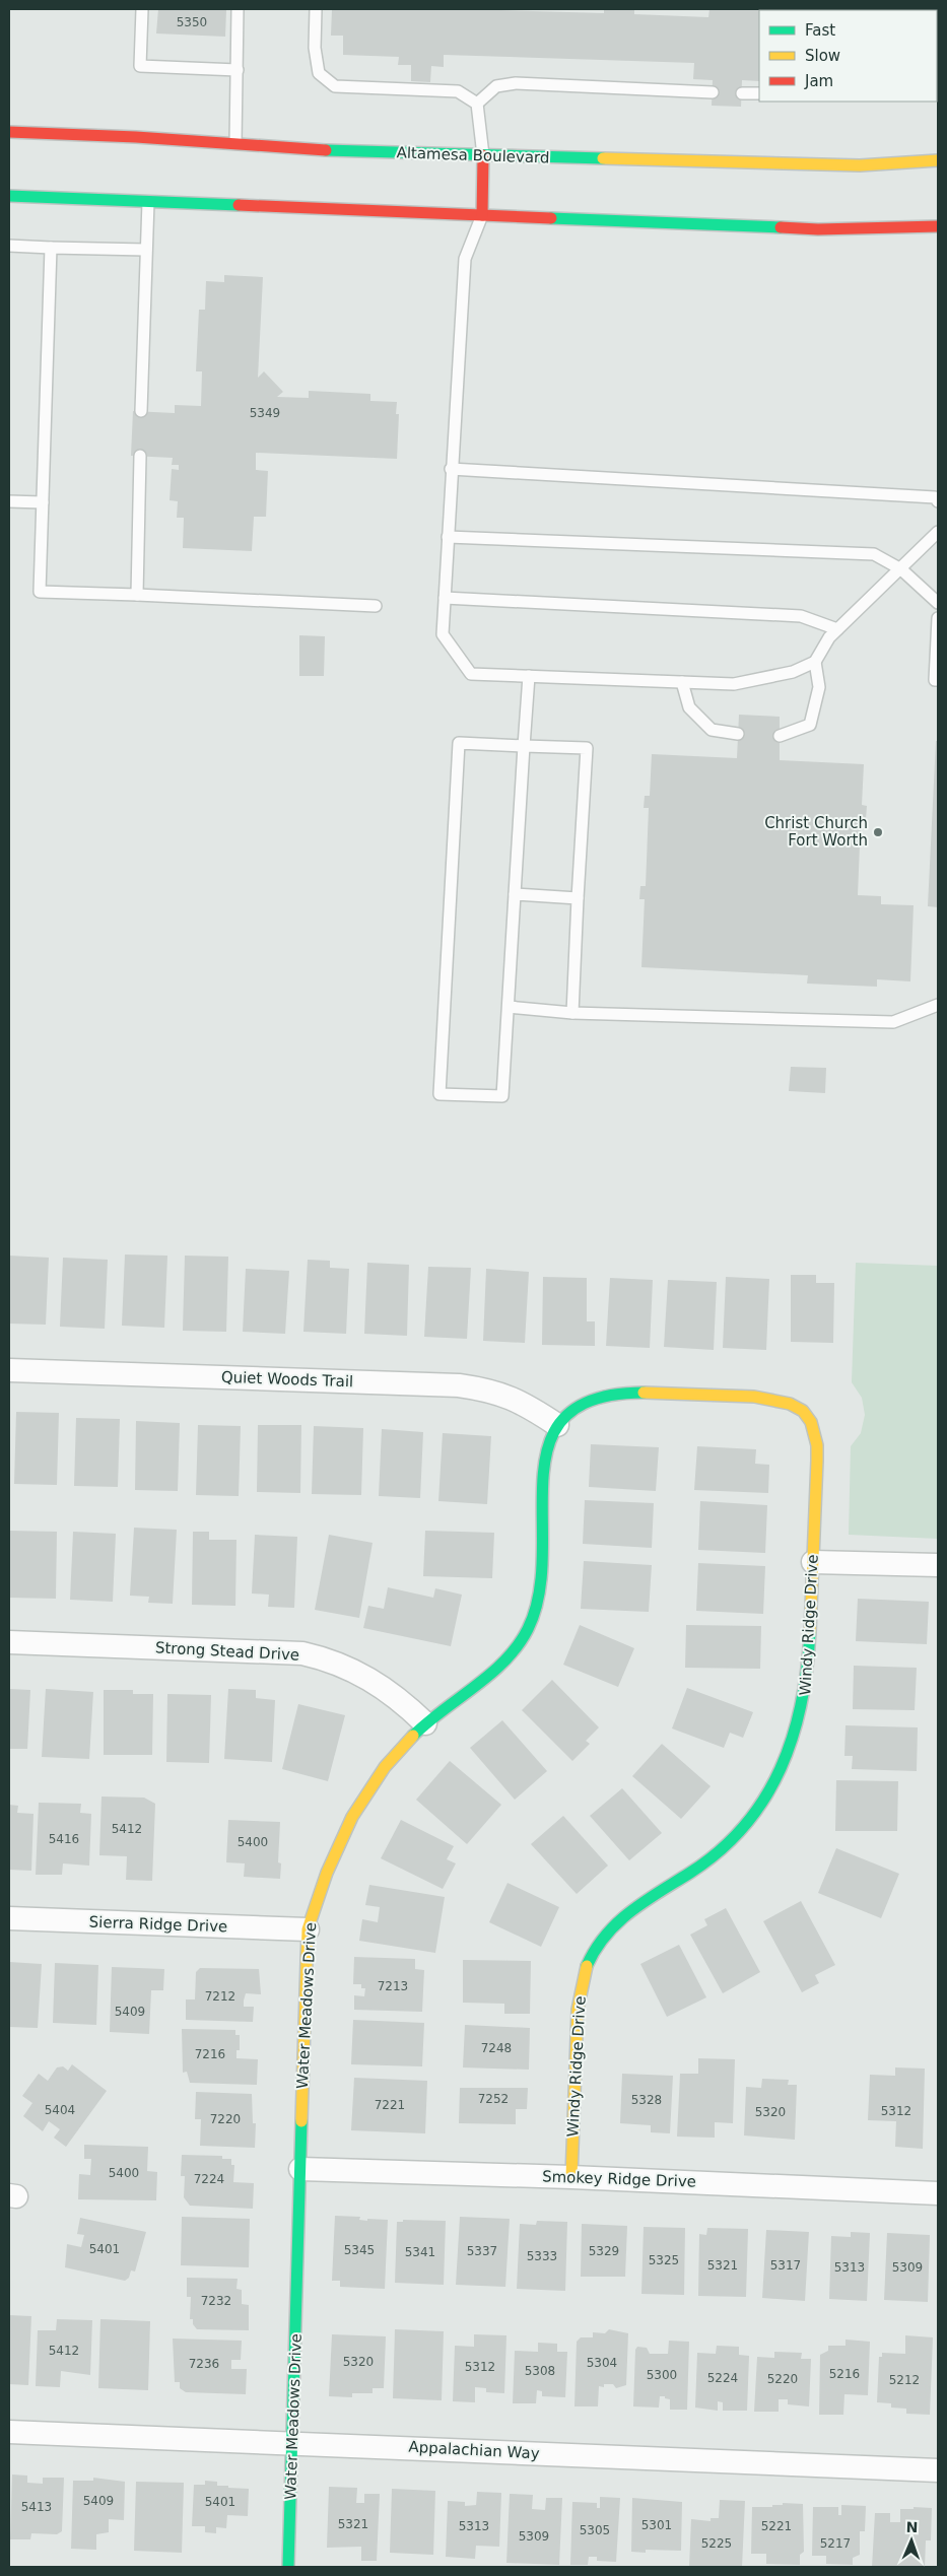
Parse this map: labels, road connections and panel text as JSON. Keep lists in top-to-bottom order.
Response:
{
  "streets": {
    "street": [
      "Altamesa Boulevard",
      "Quiet Woods Trail",
      "Windy Ridge Drive",
      "Strong Stead Drive",
      "Sierra Ridge Drive",
      "Water Meadows Drive",
      "Smokey Ridge Drive",
      "Appalachian Way"
    ]
  },
  "crossings": [
    ["Quiet Woods Trail", "Water Meadows Drive"],
    ["Windy Ridge Drive", "Water Meadows Drive"],
    ["Windy Ridge Drive", "Smokey Ridge Drive"],
    ["Strong Stead Drive", "Water Meadows Drive"],
    ["Sierra Ridge Drive", "Water Meadows Drive"],
    ["Water Meadows Drive", "Smokey Ridge Drive"],
    ["Water Meadows Drive", "Appalachian Way"]
  ],
  "places": ["Christ Church Fort Worth"],
  "house_numbers": [
    "5350",
    "5349",
    "5412",
    "5416",
    "5400",
    "7213",
    "7212",
    "5409",
    "7248",
    "7216",
    "7252",
    "5328",
    "7221",
    "5404",
    "5312",
    "5320",
    "7220",
    "5400",
    "7224",
    "5401",
    "5345",
    "5337",
    "5329",
    "5341",
    "5333",
    "5325",
    "5321",
    "5317",
    "5313",
    "5309",
    "7232",
    "5412",
    "5320",
    "5304",
    "7236",
    "5312",
    "5308",
    "5216",
    "5300",
    "5224",
    "5220",
    "5212",
    "5409",
    "5401",
    "5413",
    "5321",
    "5301",
    "5313",
    "5221",
    "5305",
    "5309",
    "5225",
    "5217"
  ],
  "legend": ["Fast", "Slow", "Jam"],
  "north": "top"
}
